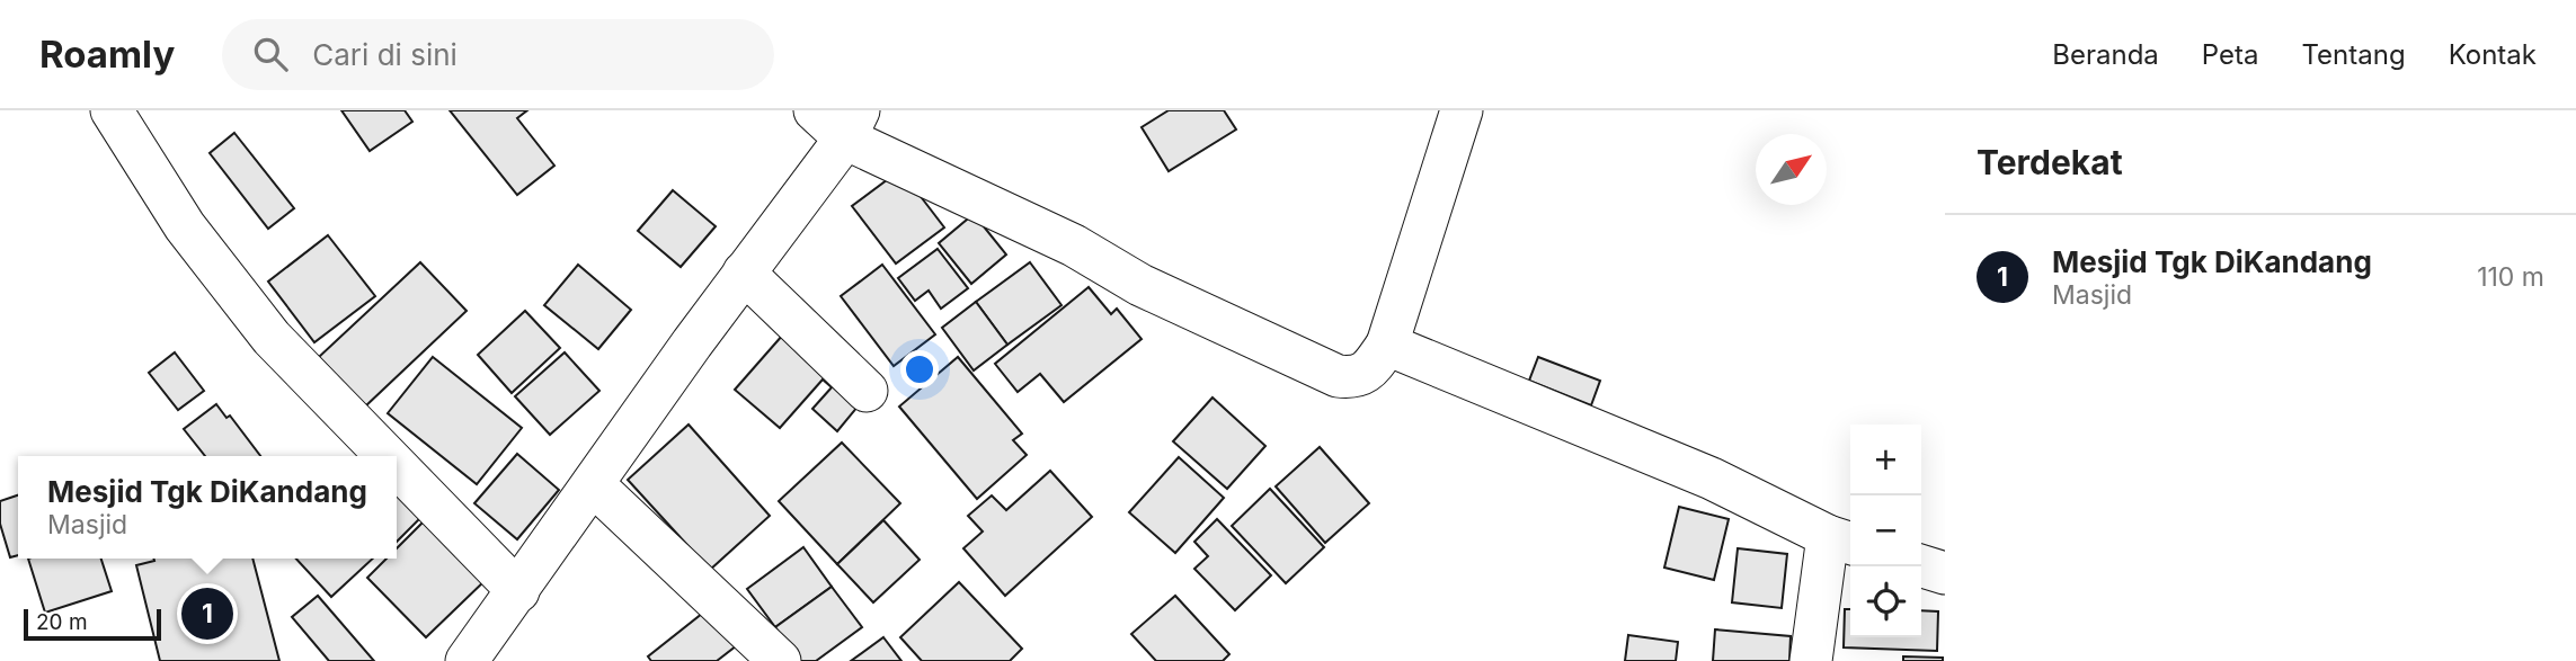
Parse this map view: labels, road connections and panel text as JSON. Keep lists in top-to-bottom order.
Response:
{
  "scale_bar": "20 m",
  "north": "top right",
  "page": {
    "header": "Roamly",
    "search": "Cari di sini",
    "nav": [
      "Beranda",
      "Peta",
      "Tentang",
      "Kontak"
    ],
    "heading": "Terdekat",
    "list": [
      {
        "mark": "1",
        "name": "Mesjid Tgk DiKandang",
        "note": "Masjid",
        "value": "110 m"
      }
    ],
    "map_buttons": ["+", "−"],
    "popup": ["Mesjid Tgk DiKandang", "Masjid"],
    "pins": "1",
    "scale": "20 m"
  }
}
